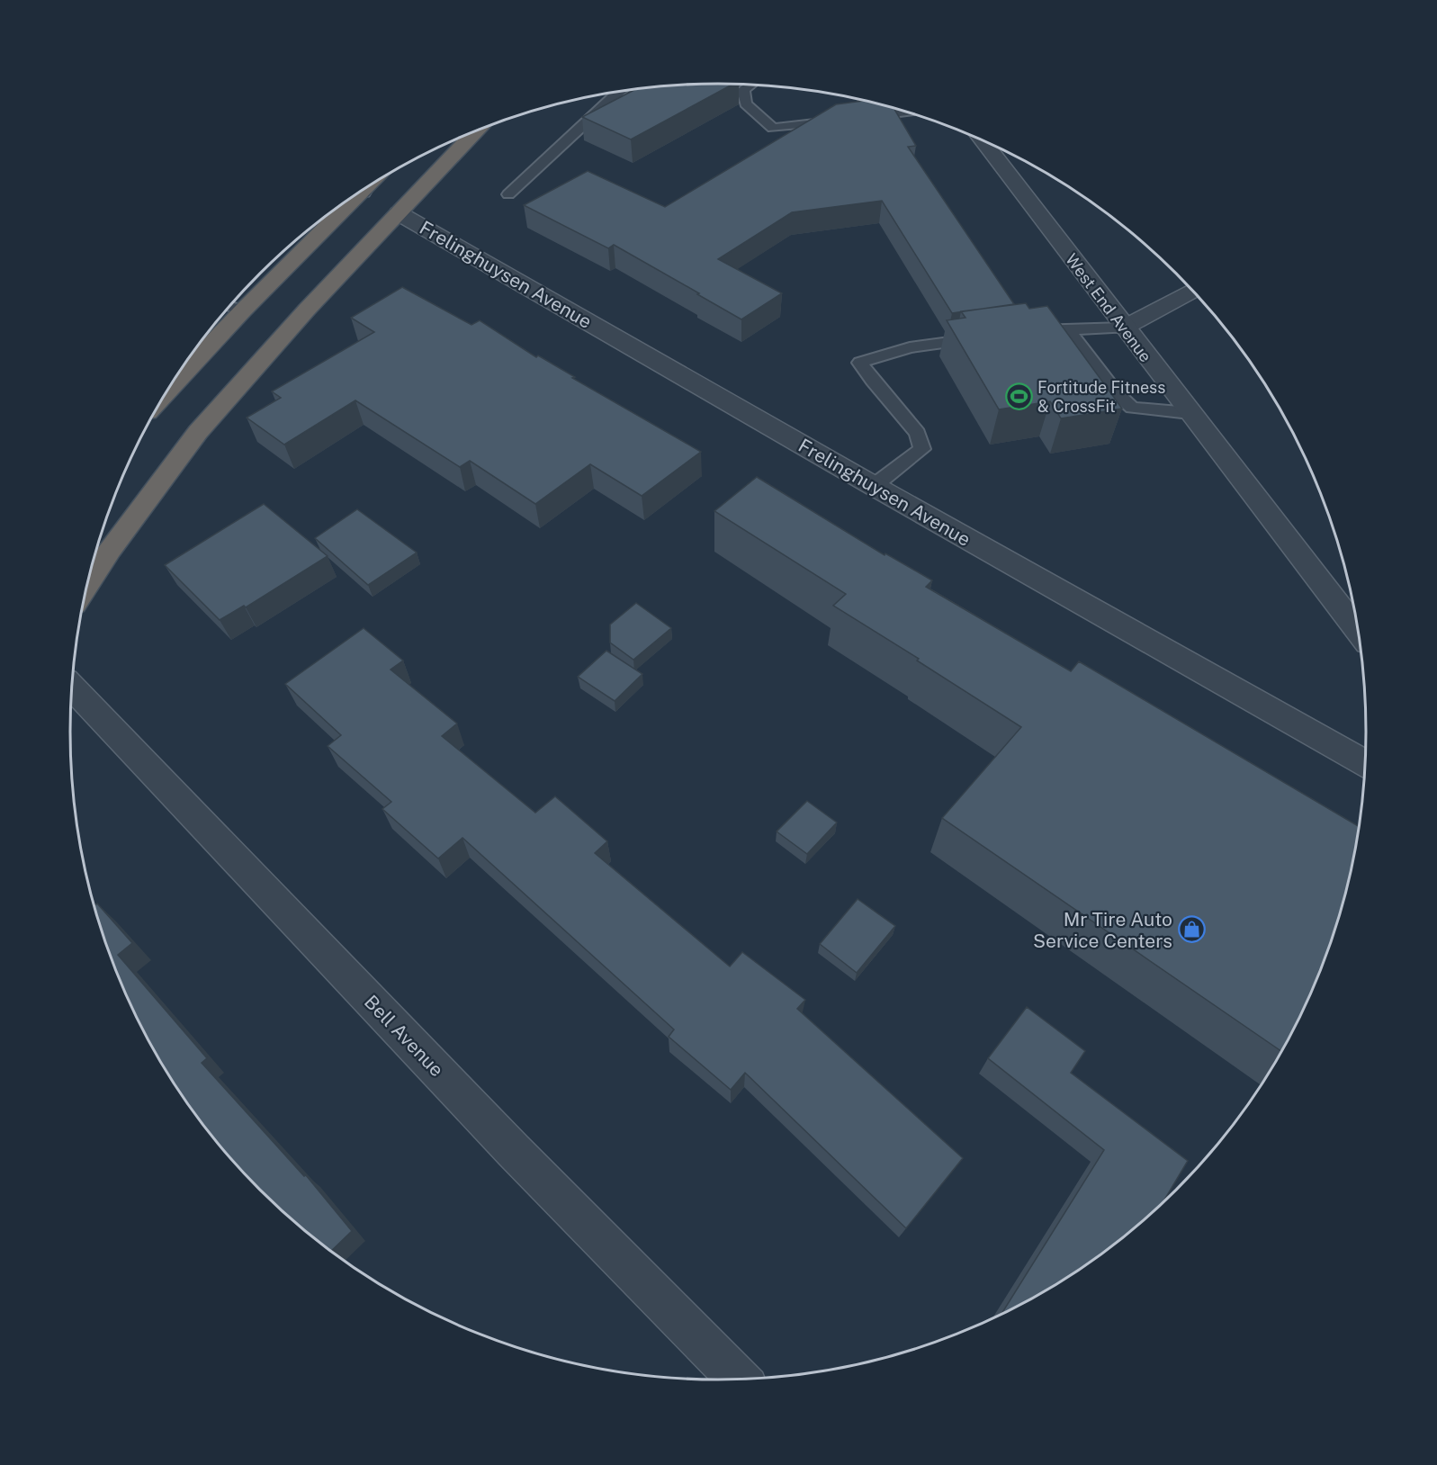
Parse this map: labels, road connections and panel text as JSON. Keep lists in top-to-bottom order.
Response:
{
  "streets": {
    "street": ["Frelinghuysen Avenue", "West End Avenue", "Bell Avenue"]
  },
  "places": {
    "sports": ["Fortitude Fitness & CrossFit"],
    "shop": ["Mr Tire Auto Service Centers"]
  }
}
